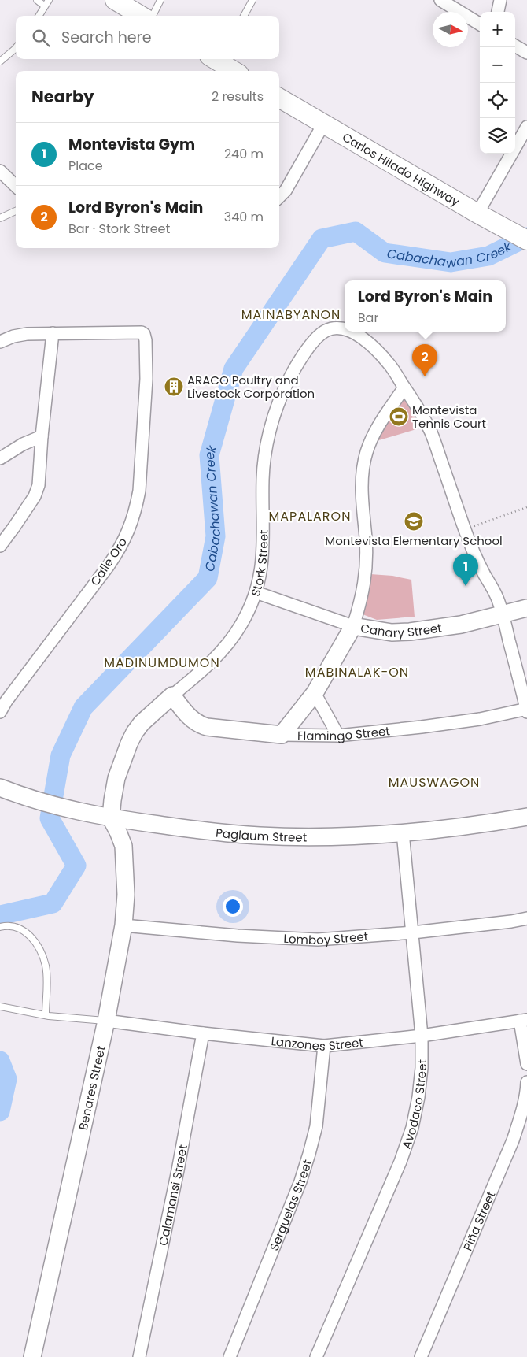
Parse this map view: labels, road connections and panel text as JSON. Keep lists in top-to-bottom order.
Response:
{
  "streets": {
    "main road": ["Carlos Hilado Highway"],
    "street": [
      "Calle Oro",
      "Stork Street",
      "Canary Street",
      "Flamingo Street",
      "Paglaum Street",
      "Lomboy Street",
      "Lanzones Street",
      "Benares Street",
      "Avodaco Street",
      "Calamansi Street",
      "Serguelas Street",
      "Piña Street"
    ]
  },
  "crossings": [
    ["Stork Street", "Canary Street"],
    ["Stork Street", "Flamingo Street"],
    ["Stork Street", "Paglaum Street"],
    ["Stork Street", "Benares Street"],
    ["Paglaum Street", "Benares Street"],
    ["Paglaum Street", "Avodaco Street"],
    ["Lomboy Street", "Benares Street"],
    ["Lomboy Street", "Avodaco Street"],
    ["Lanzones Street", "Benares Street"],
    ["Lanzones Street", "Avodaco Street"],
    ["Lanzones Street", "Calamansi Street"],
    ["Lanzones Street", "Serguelas Street"]
  ],
  "districts": [
    "MAINABYANON",
    "MAPALARON",
    "MADINUMDUMON",
    "MABINALAK-ON",
    "MAUSWAGON"
  ],
  "water": ["Cabachawan Creek"],
  "places": {
    "building": ["ARACO Poultry and Livestock Corporation"],
    "sports": ["Montevista Tennis Court"],
    "school or university": ["Montevista Elementary School"]
  },
  "north": "right",
  "page": {
    "map_buttons": ["+", "−"],
    "search": "Search here",
    "heading": ["Nearby", "2 results"],
    "list": [
      {
        "mark": "1",
        "name": "Montevista Gym",
        "note": "Place",
        "value": "240 m"
      },
      {
        "mark": "2",
        "name": "Lord Byron's Main",
        "note": "Bar · Stork Street",
        "value": "340 m"
      }
    ],
    "popup": ["Lord Byron's Main", "Bar"],
    "pins": ["2", "1"]
  }
}
